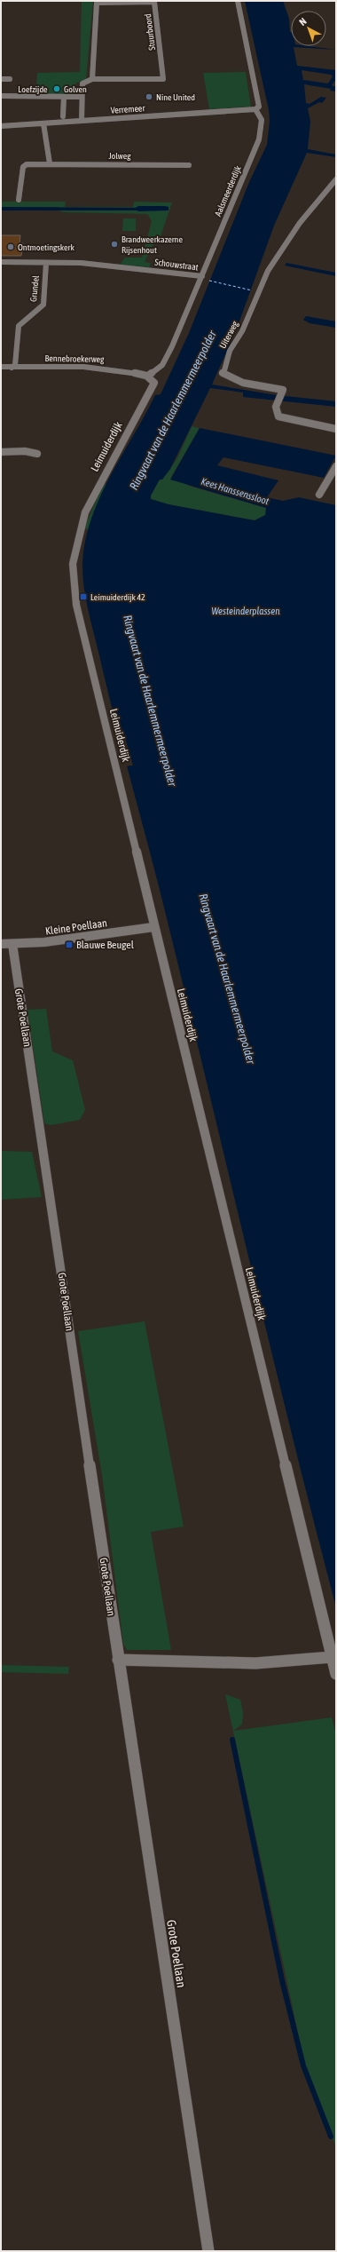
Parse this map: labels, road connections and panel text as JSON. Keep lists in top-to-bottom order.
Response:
{
  "streets": {
    "street": [
      "Stuurboord",
      "Loefzijde",
      "Verremeer",
      "Jolweg",
      "Aalsmeerderdijk",
      "Schouwstraat",
      "Grundel",
      "Uiterweg",
      "Bennebroekerweg",
      "Leimuiderdijk",
      "Kleine Poellaan",
      "Grote Poellaan"
    ]
  },
  "crossings": [
    ["Verremeer", "Aalsmeerderdijk"],
    ["Aalsmeerderdijk", "Schouwstraat"],
    ["Aalsmeerderdijk", "Bennebroekerweg"],
    ["Aalsmeerderdijk", "Leimuiderdijk"],
    ["Schouwstraat", "Grundel"],
    ["Grundel", "Bennebroekerweg"],
    ["Bennebroekerweg", "Leimuiderdijk"],
    ["Leimuiderdijk", "Kleine Poellaan"],
    ["Kleine Poellaan", "Grote Poellaan"]
  ],
  "water": ["Ringvaart van de Haarlemmermeerpolder", "Kees Hanssenssloot", "Westeinderplassen"],
  "places": {
    "other": [
      "Golven",
      "Nine United",
      "Brandweerkazerne Rijsenhout",
      "Ontmoetingskerk"
    ],
    "transit": ["Leimuiderdijk 42", "Blauwe Beugel"]
  },
  "north": "top left"
}
